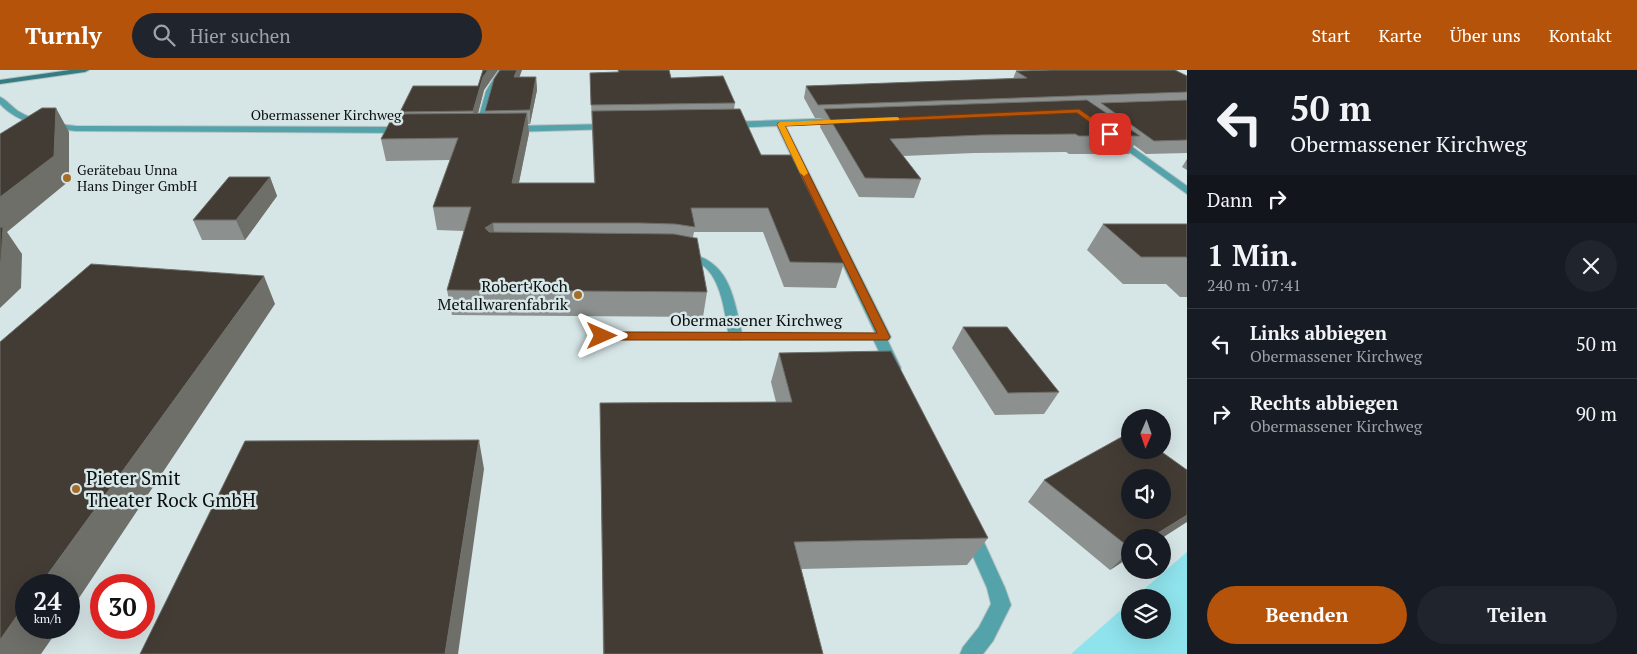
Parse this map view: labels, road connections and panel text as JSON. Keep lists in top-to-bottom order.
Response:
{
  "streets": {
    "street": ["Obermassener Kirchweg"]
  },
  "places": ["Gerätebau Unna Hans Dinger GmbH", "Robert Koch Metallwarenfabrik", "Pieter Smit Theater Rock GmbH"],
  "north": "bottom",
  "page": {
    "header": "Turnly",
    "search": "Hier suchen",
    "nav": [
      "Start",
      "Karte",
      "Über uns",
      "Kontakt"
    ],
    "turn": ["50 m", "Obermassener Kirchweg"],
    "then": "Dann",
    "heading": ["1 Min.", "240 m · 07:41"],
    "list": [
      {
        "name": "Links abbiegen",
        "note": "Obermassener Kirchweg",
        "value": "50 m"
      },
      {
        "name": "Rechts abbiegen",
        "note": "Obermassener Kirchweg",
        "value": "90 m"
      }
    ],
    "speed": "24 km/h",
    "limit": "30",
    "buttons": ["Beenden", "Teilen"]
  }
}
